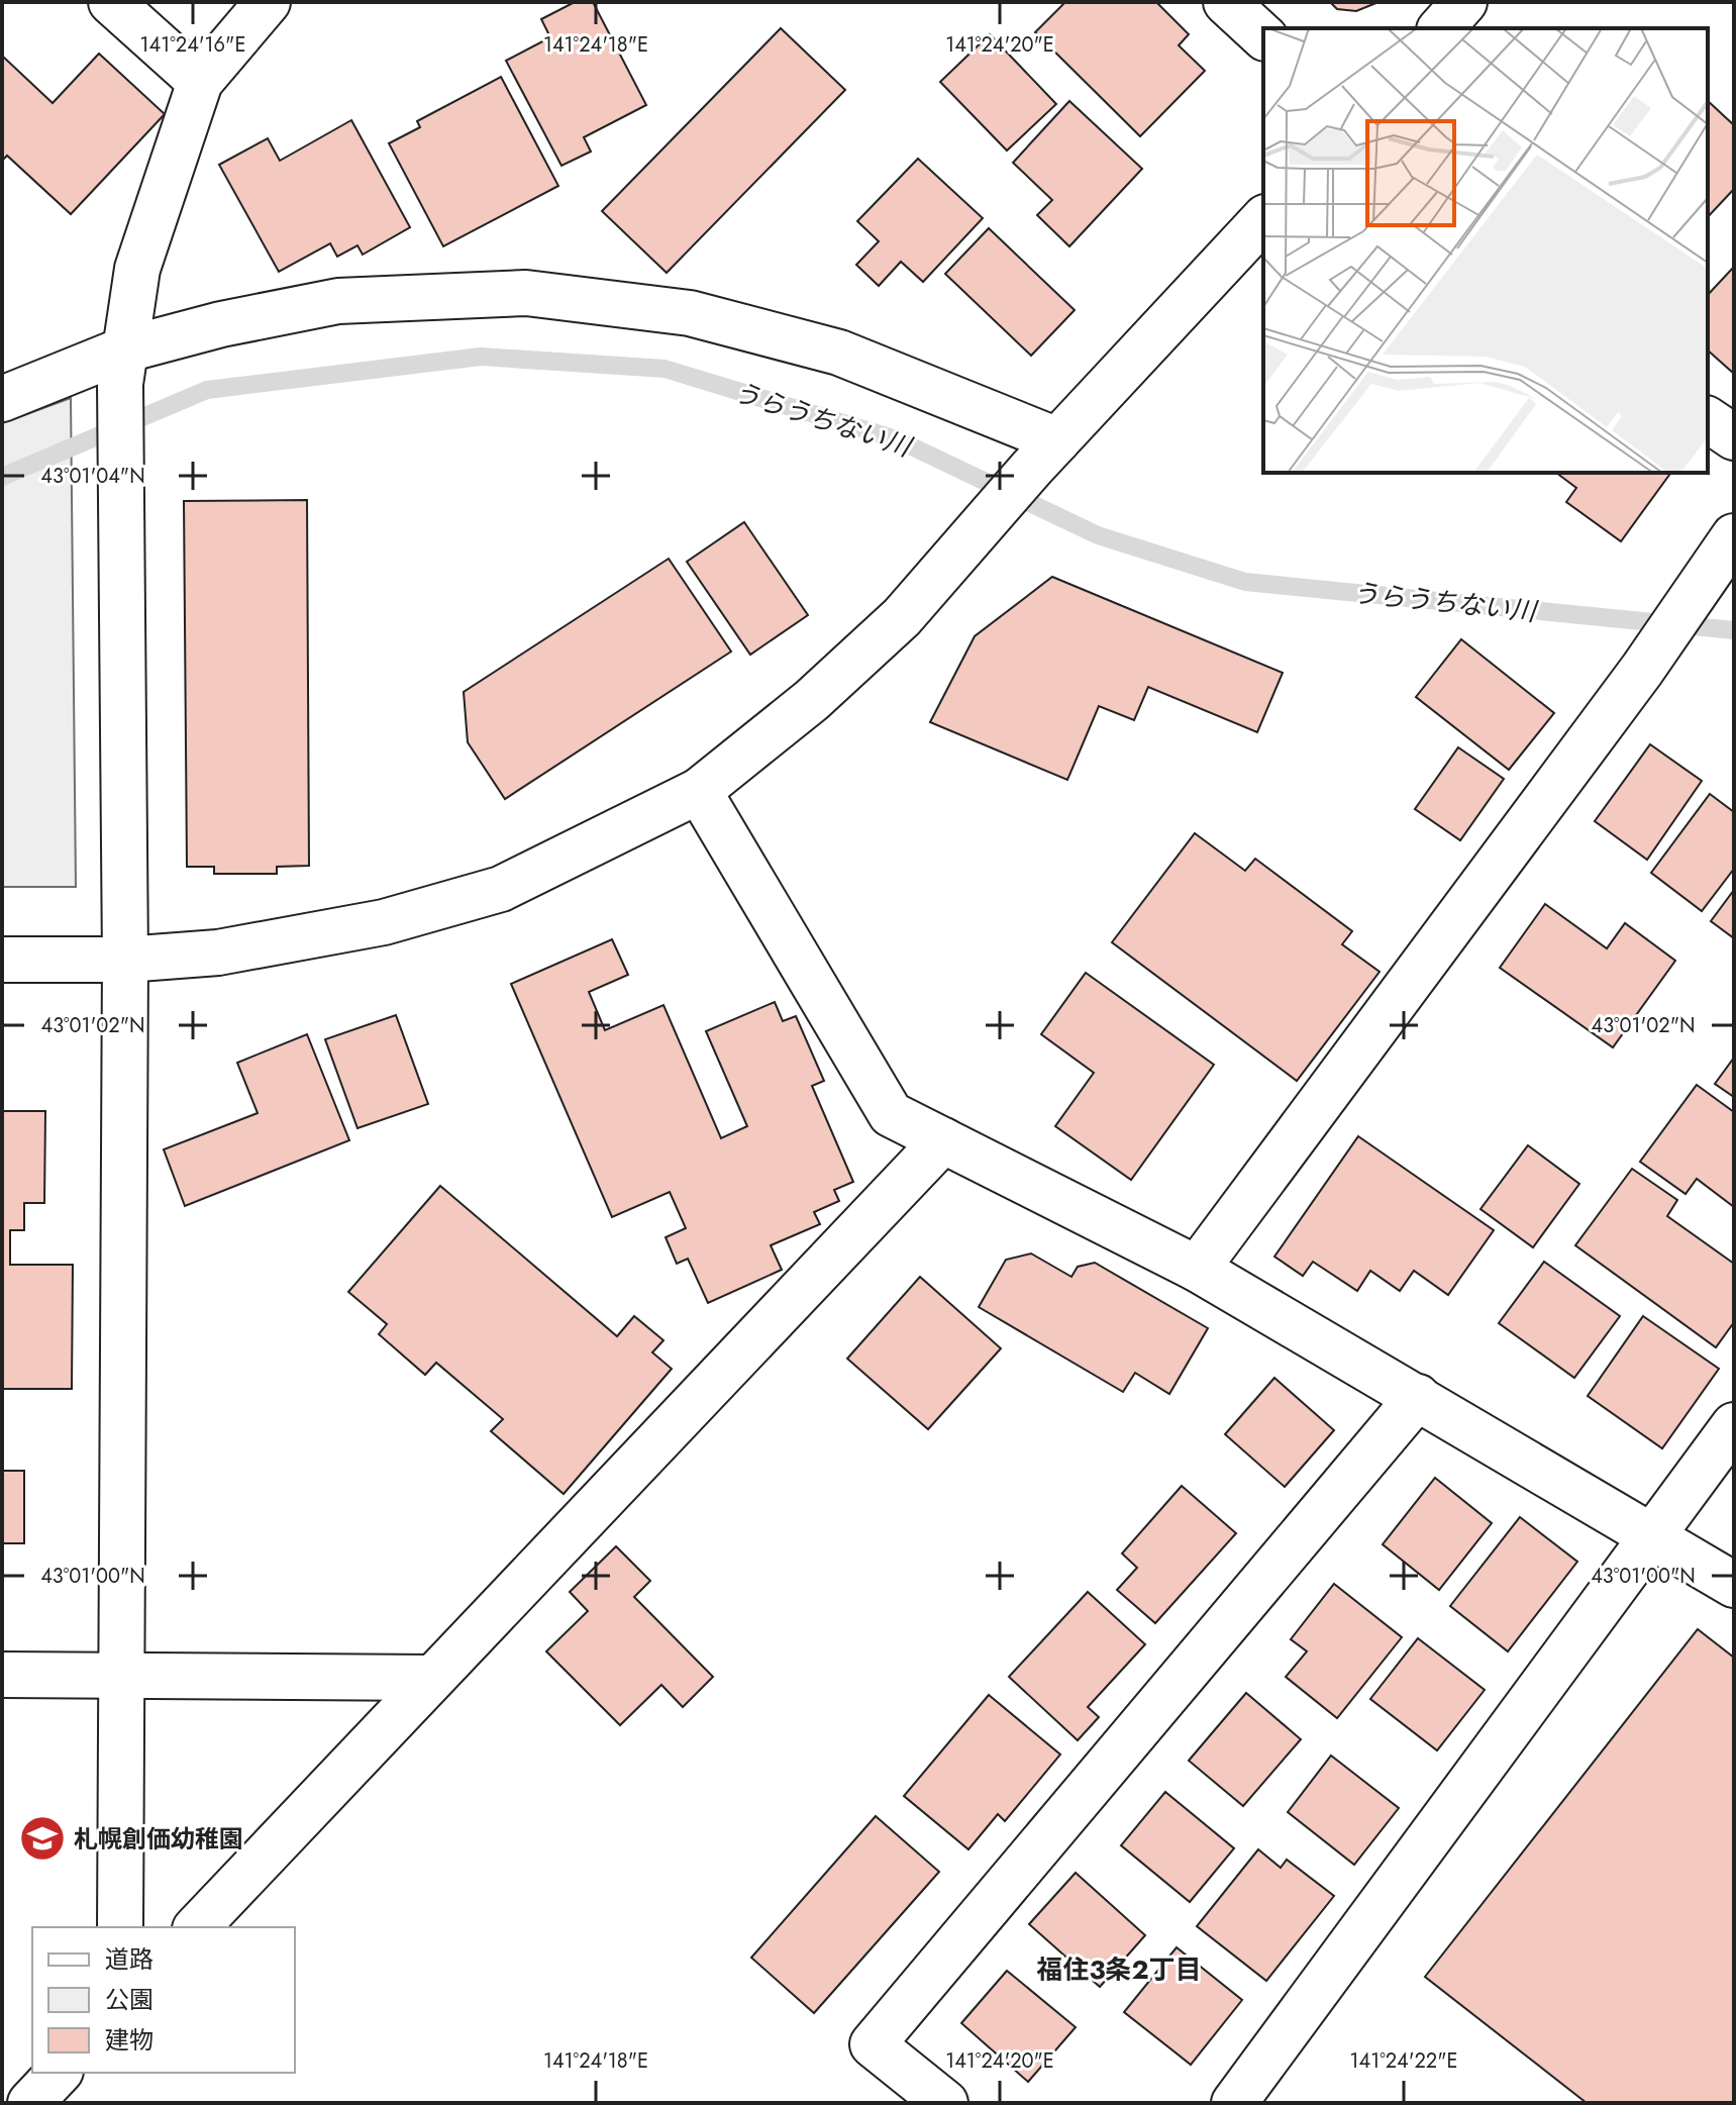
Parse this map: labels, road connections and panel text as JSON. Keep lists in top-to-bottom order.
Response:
{
  "districts": ["福住3条2丁目"],
  "water": ["うらうちない川"],
  "places": {
    "school or university": ["札幌創価幼稚園"]
  },
  "legend": ["道路", "公園", "建物"],
  "coordinates": [
    "141°24'16\"E",
    "141°24'18\"E",
    "141°24'20\"E",
    "43°01'04\"N",
    "43°01'02\"N",
    "43°01'00\"N",
    "141°24'22\"E"
  ]
}
